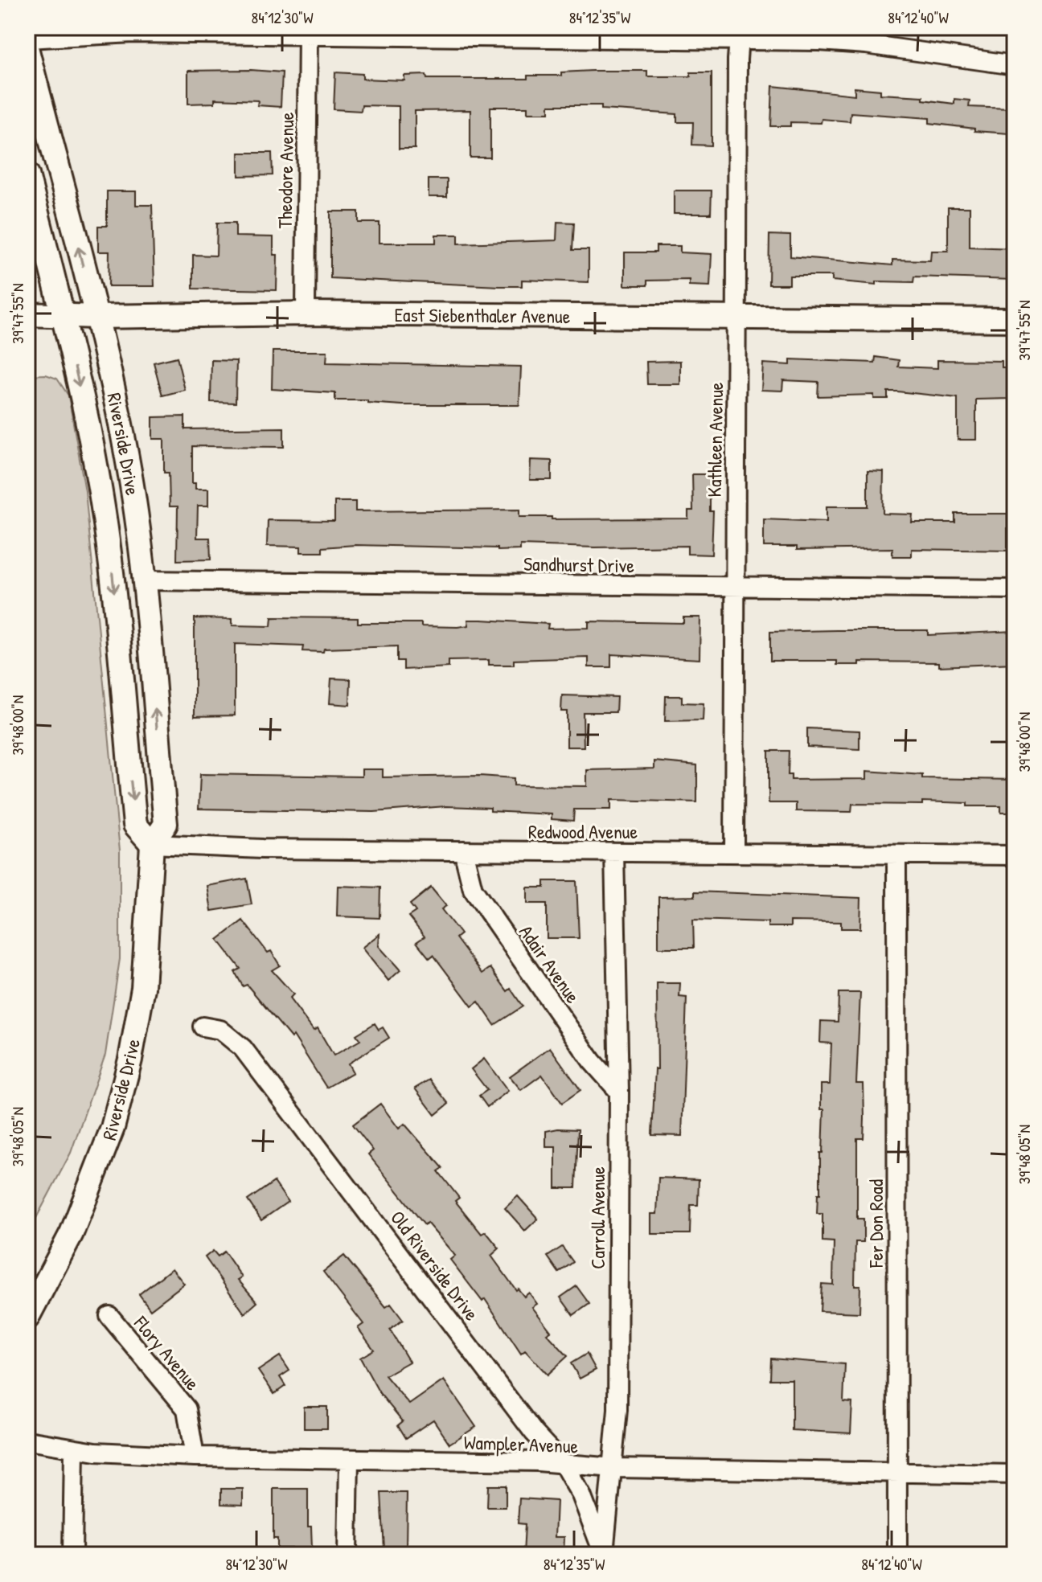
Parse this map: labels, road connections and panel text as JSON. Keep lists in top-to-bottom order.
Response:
{
  "streets": {
    "main road": ["East Siebenthaler Avenue", "Riverside Drive"],
    "street": [
      "Theodore Avenue",
      "Kathleen Avenue",
      "Sandhurst Drive",
      "Redwood Avenue",
      "Adair Avenue",
      "Carroll Avenue",
      "Fer Don Road",
      "Old Riverside Drive",
      "Flory Avenue",
      "Wampler Avenue"
    ]
  },
  "crossings": [
    ["Theodore Avenue", "East Siebenthaler Avenue"],
    ["East Siebenthaler Avenue", "Kathleen Avenue"],
    ["East Siebenthaler Avenue", "Riverside Drive"],
    ["Kathleen Avenue", "Sandhurst Drive"],
    ["Kathleen Avenue", "Redwood Avenue"],
    ["Riverside Drive", "Sandhurst Drive"],
    ["Riverside Drive", "Redwood Avenue"],
    ["Redwood Avenue", "Adair Avenue"],
    ["Redwood Avenue", "Carroll Avenue"],
    ["Redwood Avenue", "Fer Don Road"],
    ["Adair Avenue", "Carroll Avenue"],
    ["Carroll Avenue", "Old Riverside Drive"],
    ["Carroll Avenue", "Wampler Avenue"],
    ["Fer Don Road", "Wampler Avenue"],
    ["Old Riverside Drive", "Wampler Avenue"],
    ["Flory Avenue", "Wampler Avenue"]
  ],
  "coordinates": [
    "84°12'30\"W",
    "84°12'35\"W",
    "84°12'40\"W",
    "39°47'55\"N",
    "39°48'00\"N",
    "39°48'05\"N"
  ]
}
